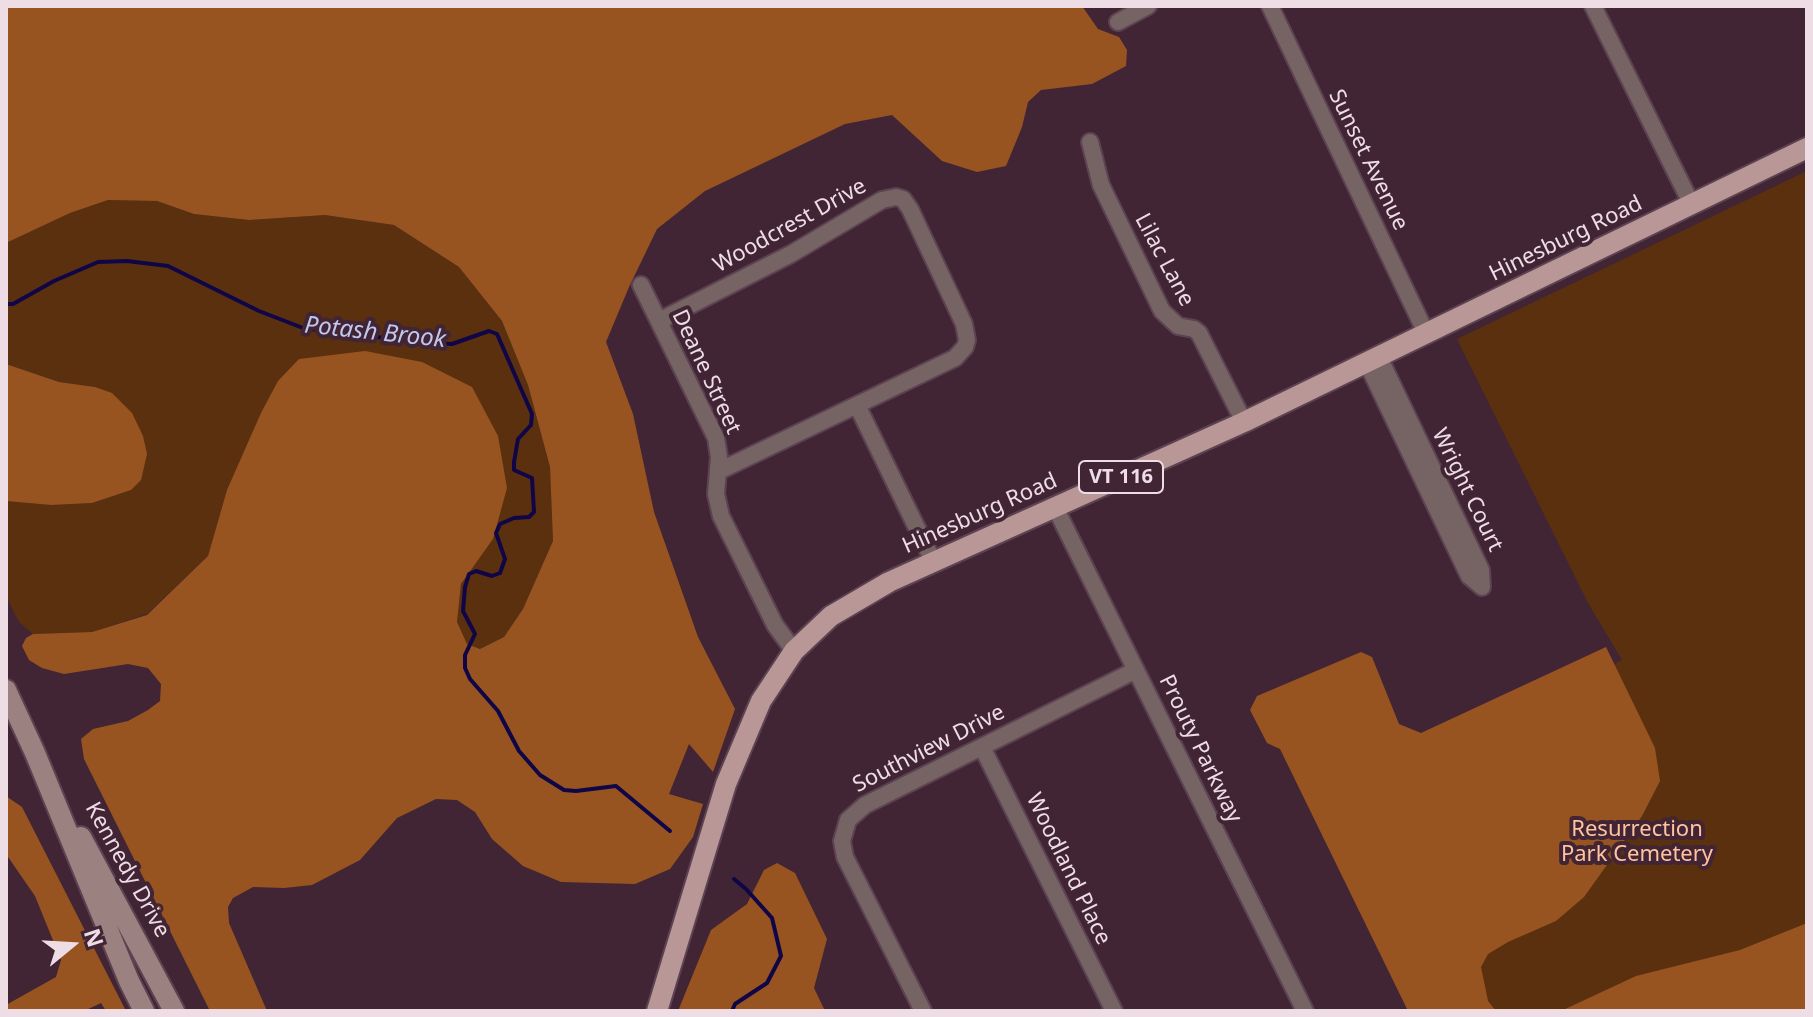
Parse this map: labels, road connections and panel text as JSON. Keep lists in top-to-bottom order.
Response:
{
  "streets": {
    "main road": ["Hinesburg Road", "VT 116", "Kennedy Drive"],
    "street": [
      "Sunset Avenue",
      "Woodcrest Drive",
      "Lilac Lane",
      "Deane Street",
      "Wright Court",
      "Southview Drive",
      "Prouty Parkway",
      "Woodland Place"
    ]
  },
  "crossings": [
    ["Sunset Avenue", "Hinesburg Road"],
    ["Woodcrest Drive", "Deane Street"],
    ["Hinesburg Road", "Lilac Lane"],
    ["Hinesburg Road", "Deane Street"],
    ["Hinesburg Road", "Wright Court"],
    ["Hinesburg Road", "Prouty Parkway"],
    ["Southview Drive", "Prouty Parkway"],
    ["Southview Drive", "Woodland Place"]
  ],
  "water": ["Potash Brook"],
  "parks": ["Resurrection Park Cemetery"],
  "north": "right"
}
